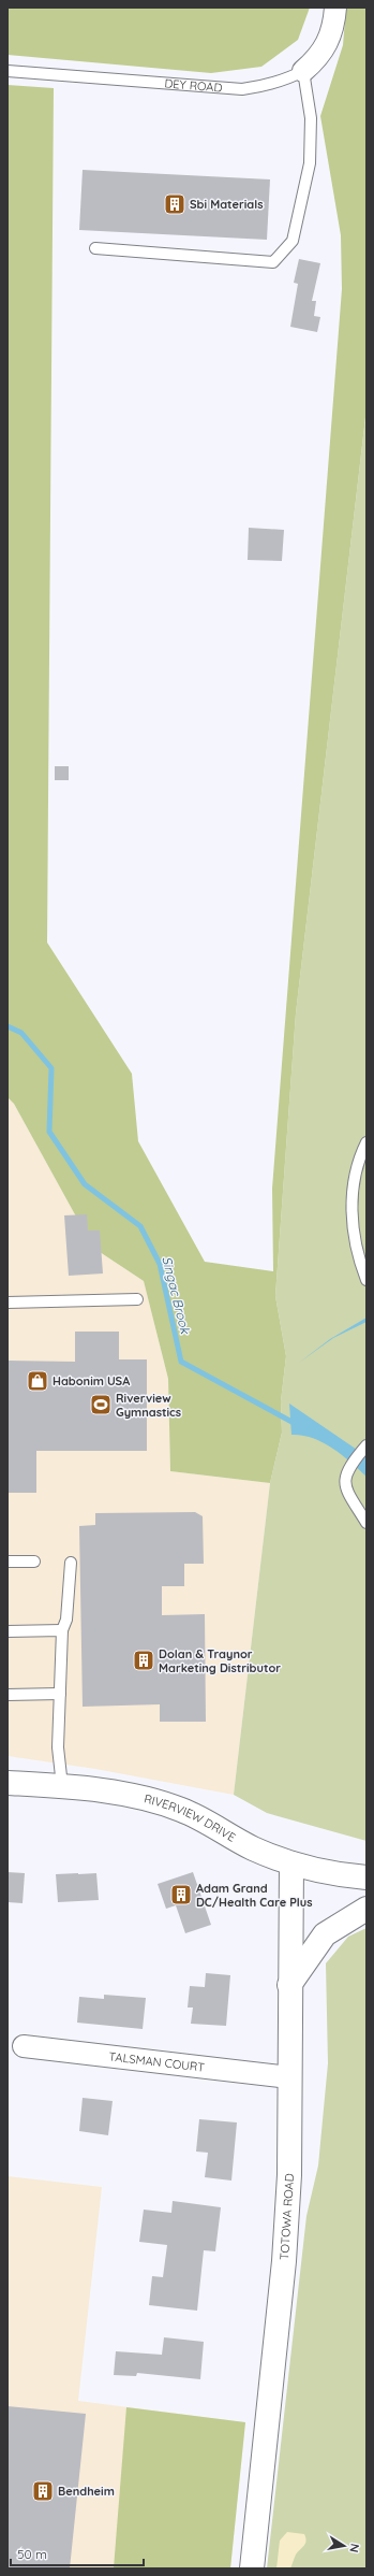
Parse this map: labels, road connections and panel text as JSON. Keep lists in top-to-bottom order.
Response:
{
  "streets": {
    "main road": ["RIVERVIEW DRIVE", "TOTOWA ROAD"],
    "street": ["DEY ROAD", "TALSMAN COURT"]
  },
  "crossings": [
    ["RIVERVIEW DRIVE", "TOTOWA ROAD"],
    ["TALSMAN COURT", "TOTOWA ROAD"]
  ],
  "water": ["Singac Brook"],
  "places": {
    "building": [
      "Sbi Materials",
      "Dolan & Traynor Marketing Distributor",
      "Adam Grand DC/Health Care Plus",
      "Bendheim"
    ],
    "shop": ["Habonim USA"],
    "sports": ["Riverview Gymnastics"]
  },
  "scale_bar": "50 m",
  "north": "right"
}
